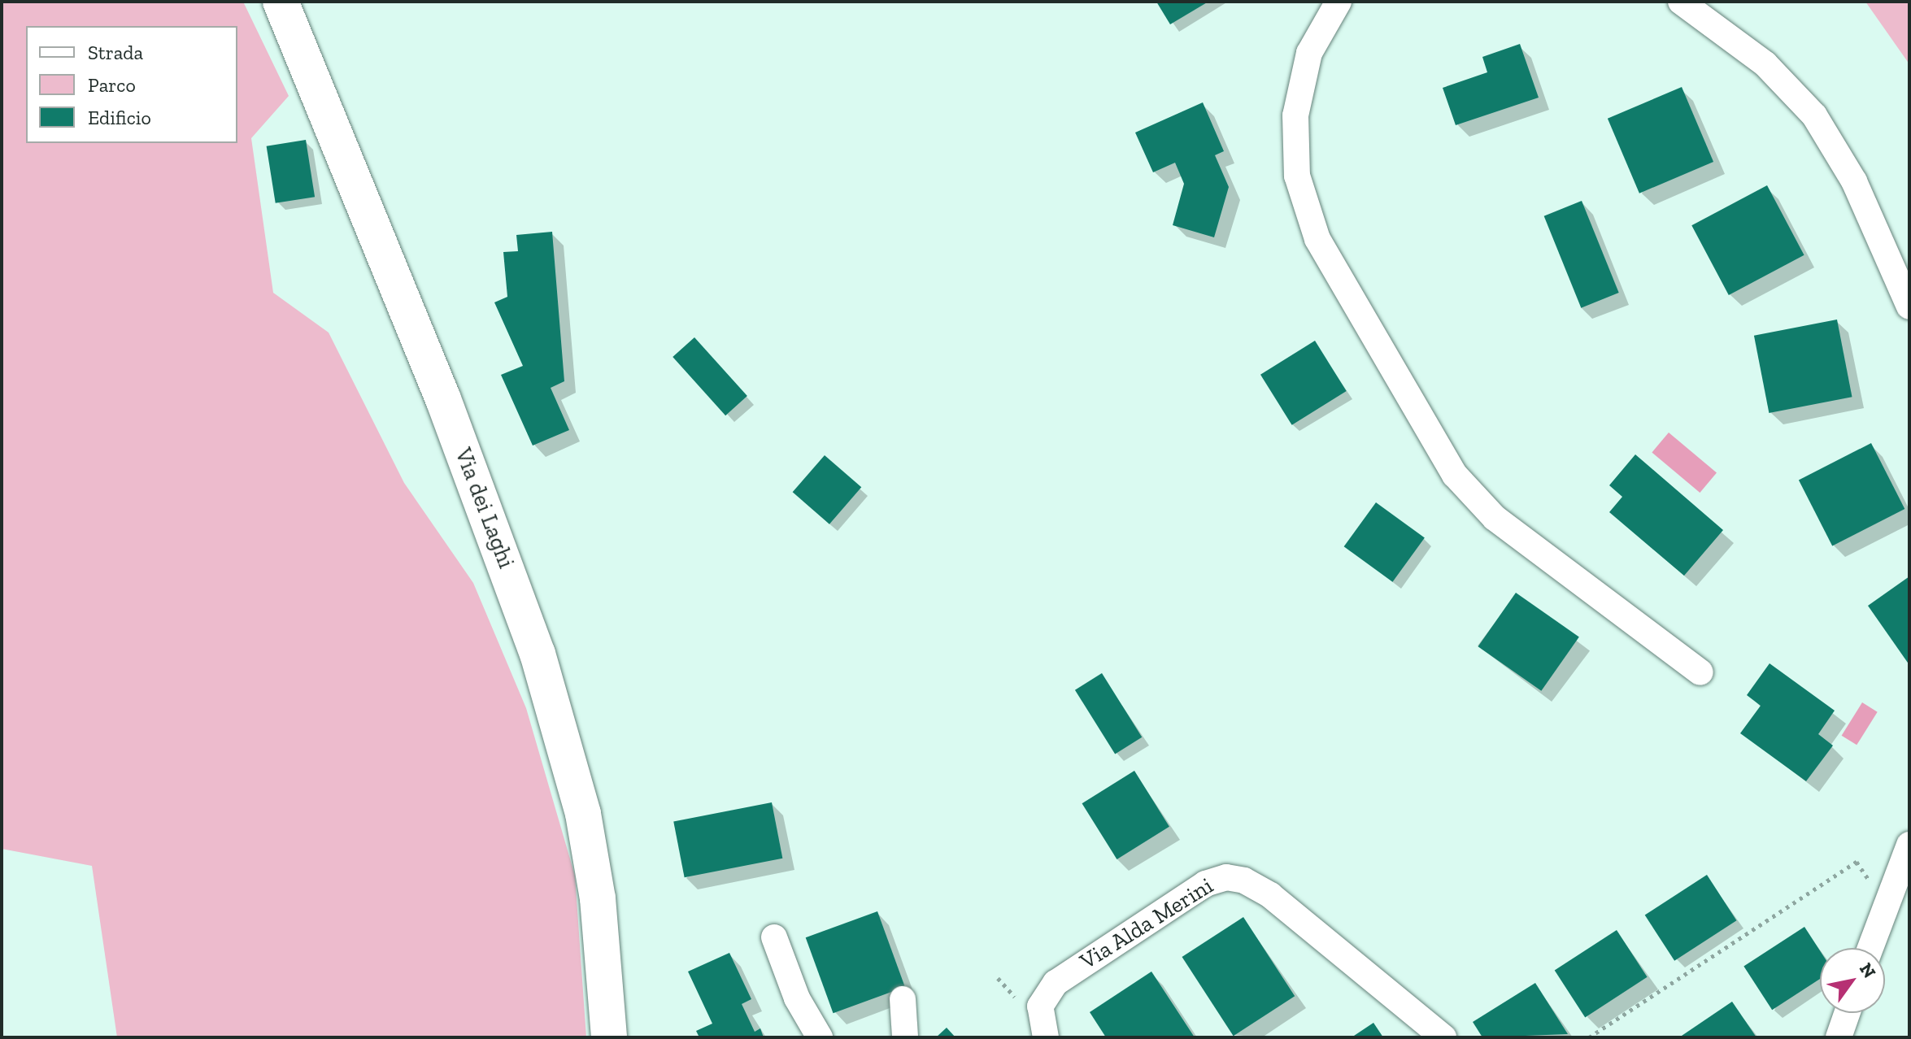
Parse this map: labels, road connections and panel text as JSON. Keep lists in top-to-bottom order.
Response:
{
  "streets": {
    "main road": ["Via dei Laghi"],
    "street": ["Via Alda Merini"]
  },
  "legend": ["Strada", "Parco", "Edificio"],
  "north": "top right"
}
